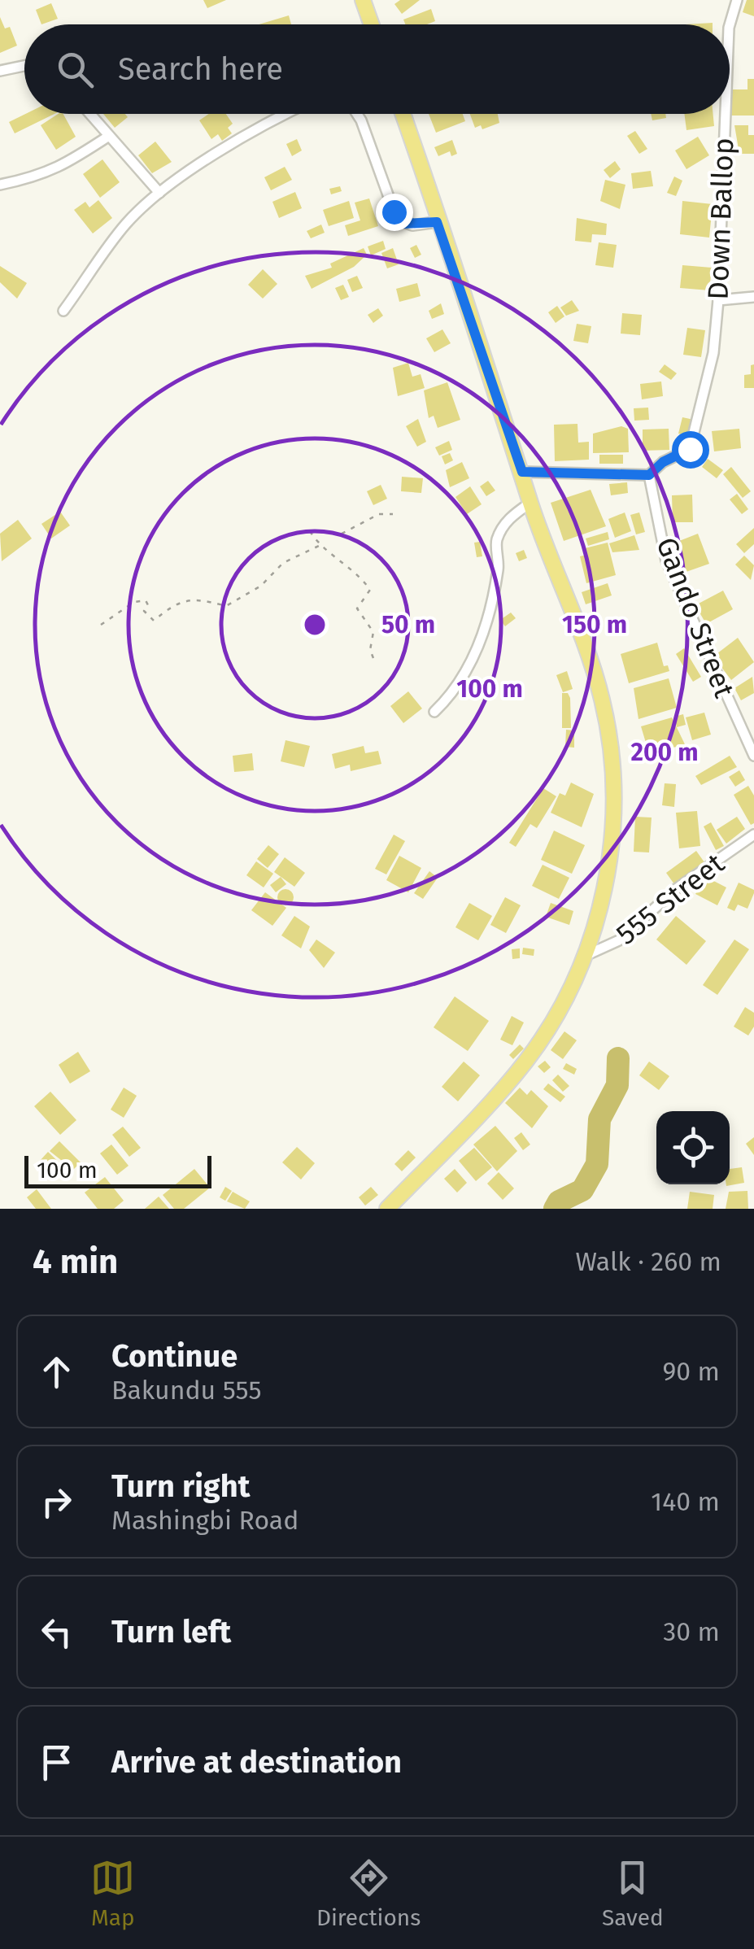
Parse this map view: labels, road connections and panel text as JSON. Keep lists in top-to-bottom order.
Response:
{
  "streets": {
    "street": ["Down Ballop", "Gando Street", "555 Street"]
  },
  "crossings": [
    ["Down Ballop", "Gando Street"]
  ],
  "scale_bar": "100 m",
  "page": {
    "search": "Search here",
    "scale": "100 m",
    "heading": ["4 min", "Walk · 260 m"],
    "list": [
      ["Continue", "Bakundu 555", "90 m"],
      ["Turn right", "Mashingbi Road", "140 m"],
      ["Turn left", "30 m"],
      "Arrive at destination"
    ],
    "nav": ["Map", "Directions", "Saved"]
  },
  "rings": [
    "50 m",
    "150 m",
    "100 m",
    "200 m"
  ]
}
